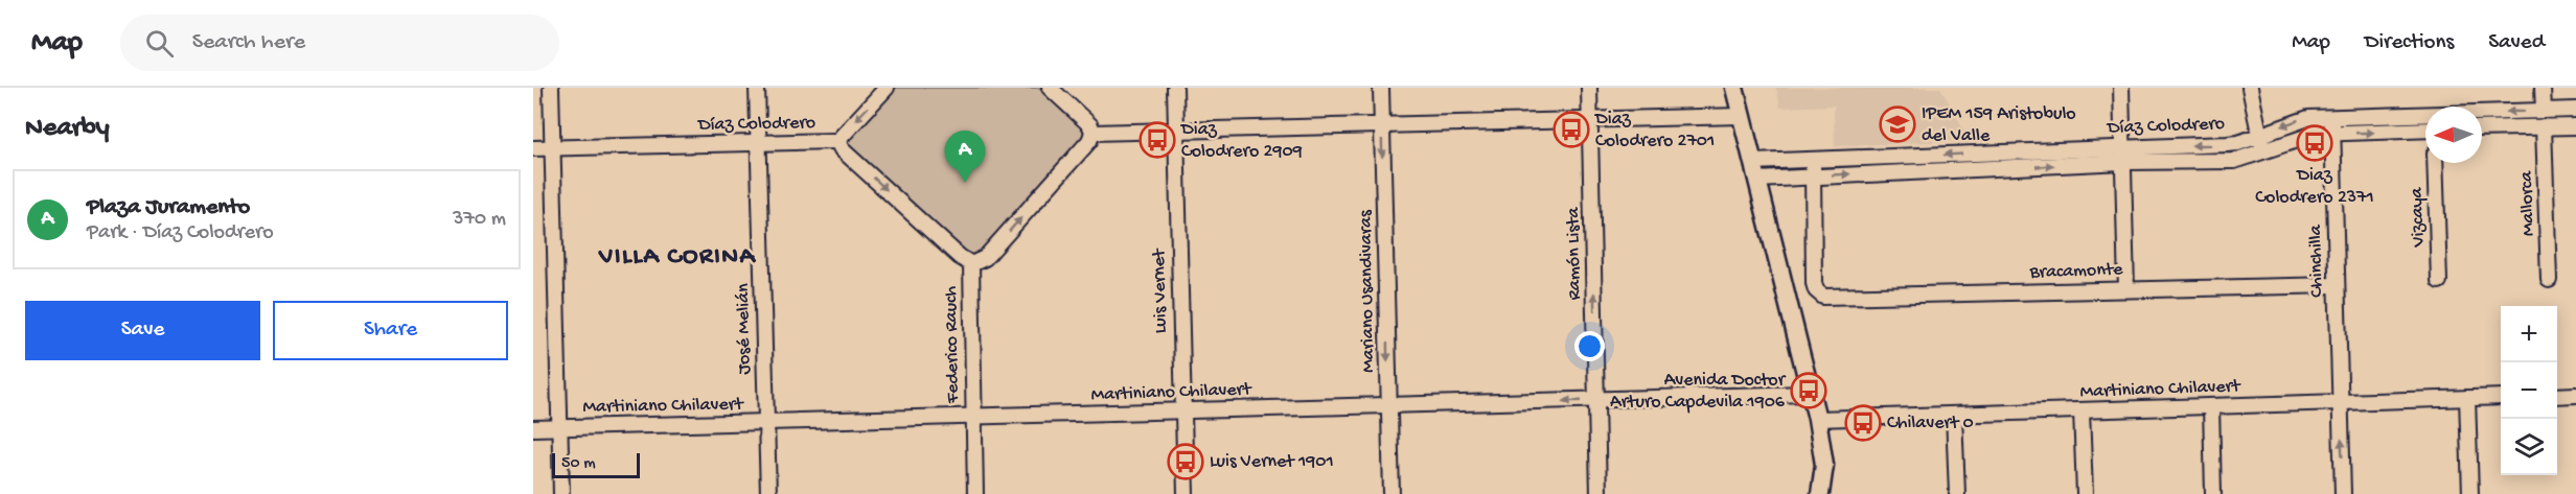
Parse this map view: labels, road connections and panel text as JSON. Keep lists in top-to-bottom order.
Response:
{
  "streets": {
    "street": [
      "Díaz Colodrero",
      "Mallorca",
      "Vizcaya",
      "Ramón Lista",
      "Chinchilla",
      "Bracamonte",
      "Luis Vernet",
      "Mariano Usandivaras",
      "José Melián",
      "Federico Rauch",
      "Martiniano Chilavert"
    ]
  },
  "crossings": [
    ["Díaz Colodrero", "Chinchilla"],
    ["Díaz Colodrero", "Bracamonte"],
    ["Díaz Colodrero", "José Melián"],
    ["Díaz Colodrero", "Federico Rauch"],
    ["Ramón Lista", "Martiniano Chilavert"],
    ["Chinchilla", "Bracamonte"],
    ["Chinchilla", "Martiniano Chilavert"],
    ["Luis Vernet", "Martiniano Chilavert"],
    ["Mariano Usandivaras", "Martiniano Chilavert"],
    ["José Melián", "Martiniano Chilavert"],
    ["Federico Rauch", "Martiniano Chilavert"]
  ],
  "one_way": ["Ramón Lista", "Mariano Usandivaras", "Federico Rauch"],
  "districts": ["VILLA CORINA"],
  "places": {
    "school or university": ["IPEM 159 Aristobulo del Valle"],
    "bus stop": [
      "Diaz Colodrero 2701",
      "Diaz Colodrero 2909",
      "Diaz Colodrero 2371",
      "Avenida Doctor Arturo Capdevila 1906",
      "Chilavert 0",
      "Luis Vernet 1901"
    ]
  },
  "scale_bar": "50 m",
  "north": "left",
  "page": {
    "header": "Map",
    "search": "Search here",
    "nav": ["Map", "Directions", "Saved"],
    "heading": "Nearby",
    "pins": "A",
    "list": [
      {
        "mark": "A",
        "name": "Plaza Juramento",
        "note": "Park · Díaz Colodrero",
        "value": "370 m"
      }
    ],
    "buttons": ["Save", "Share"],
    "map_buttons": ["+", "−"],
    "scale": "50 m"
  }
}
